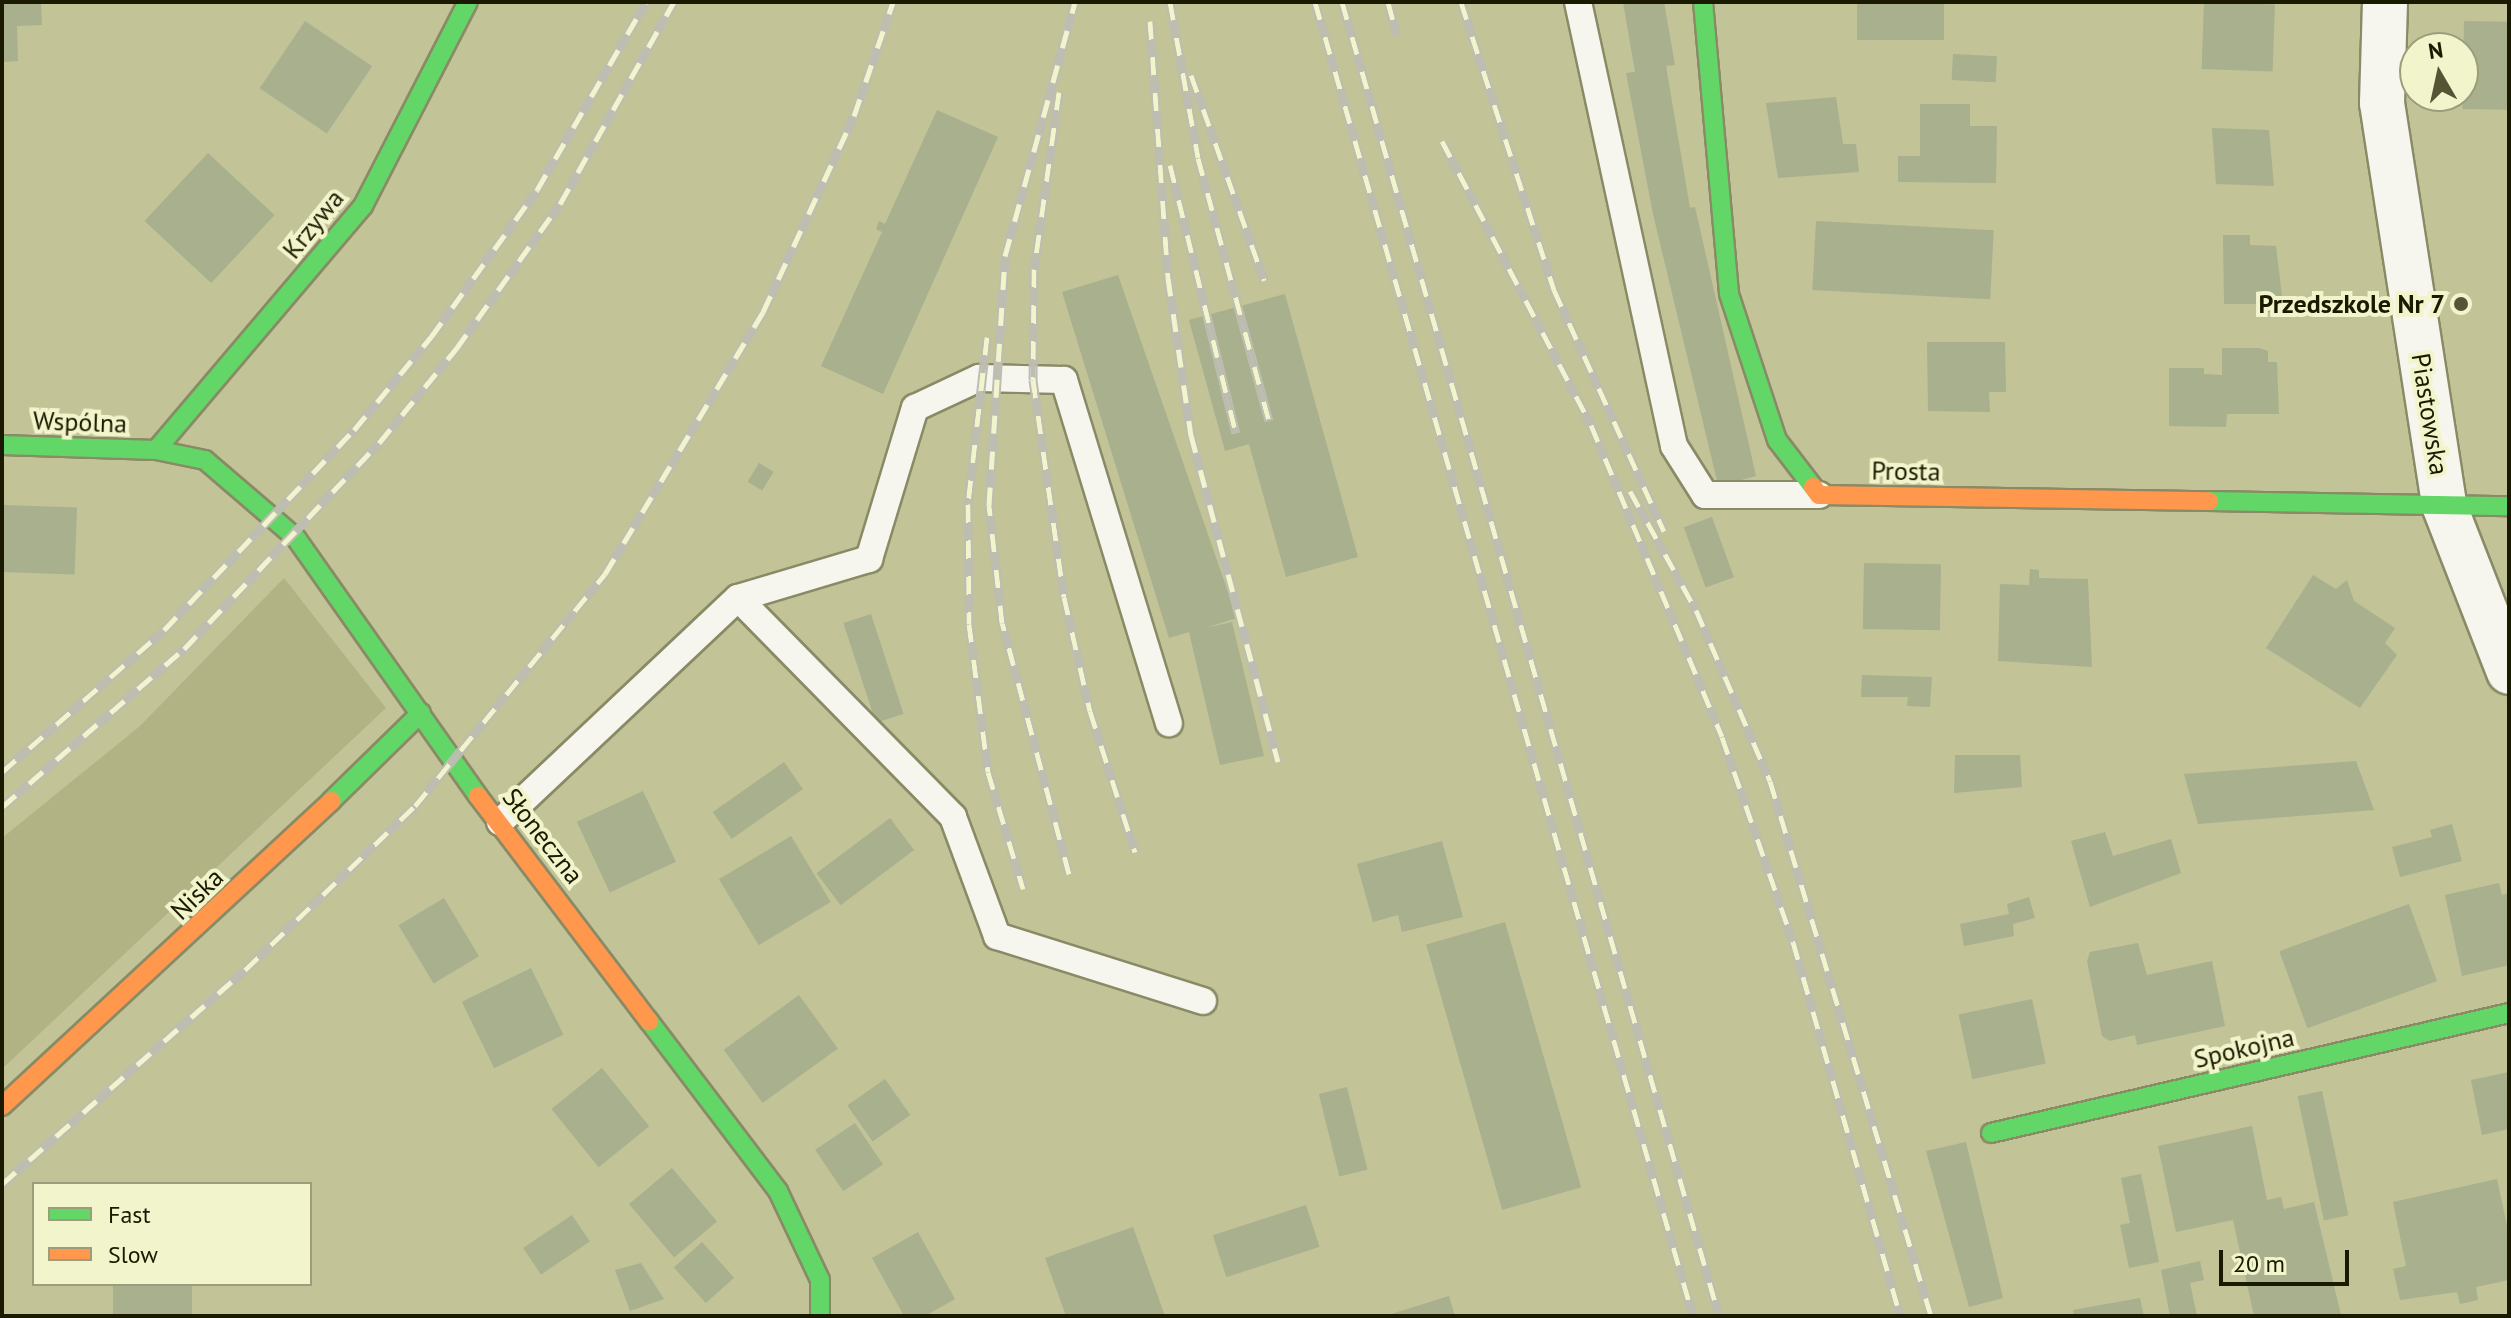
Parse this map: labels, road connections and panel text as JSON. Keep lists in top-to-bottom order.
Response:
{
  "streets": {
    "street": [
      "Krzywa",
      "Piastowska",
      "Wspólna",
      "Prosta",
      "Słoneczna",
      "Niska",
      "Spokojna"
    ]
  },
  "crossings": [
    ["Krzywa", "Wspólna"],
    ["Krzywa", "Słoneczna"],
    ["Piastowska", "Prosta"],
    ["Wspólna", "Słoneczna"],
    ["Słoneczna", "Niska"]
  ],
  "places": ["Przedszkole Nr 7"],
  "legend": ["Fast", "Slow"],
  "scale_bar": "20 m",
  "north": "top"
}
